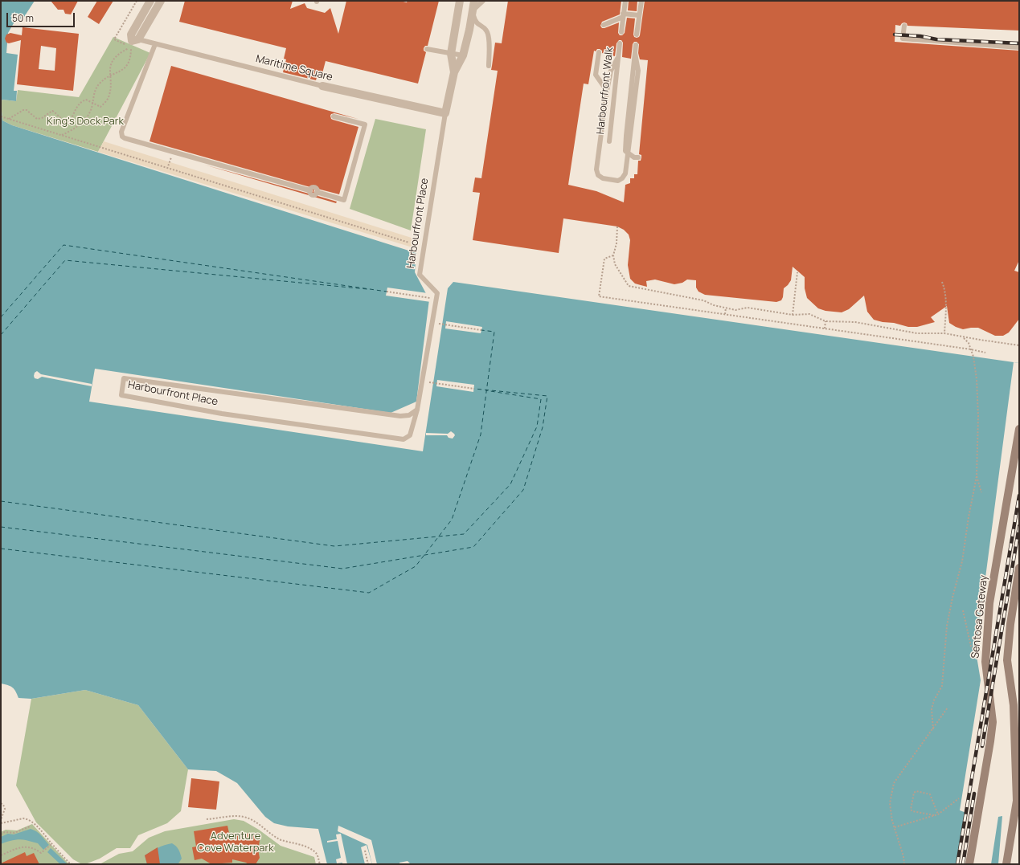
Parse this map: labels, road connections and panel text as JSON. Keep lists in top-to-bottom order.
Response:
{
  "streets": {
    "main road": ["Sentosa Gateway"],
    "street": ["Maritime Square", "Harbourfront Place"],
    "lane": ["Harbourfront Walk"]
  },
  "crossings": [
    ["Maritime Square", "Harbourfront Place"]
  ],
  "parks": ["King's Dock Park", "Adventure Cove Waterpark"],
  "scale_bar": "50 m"
}
